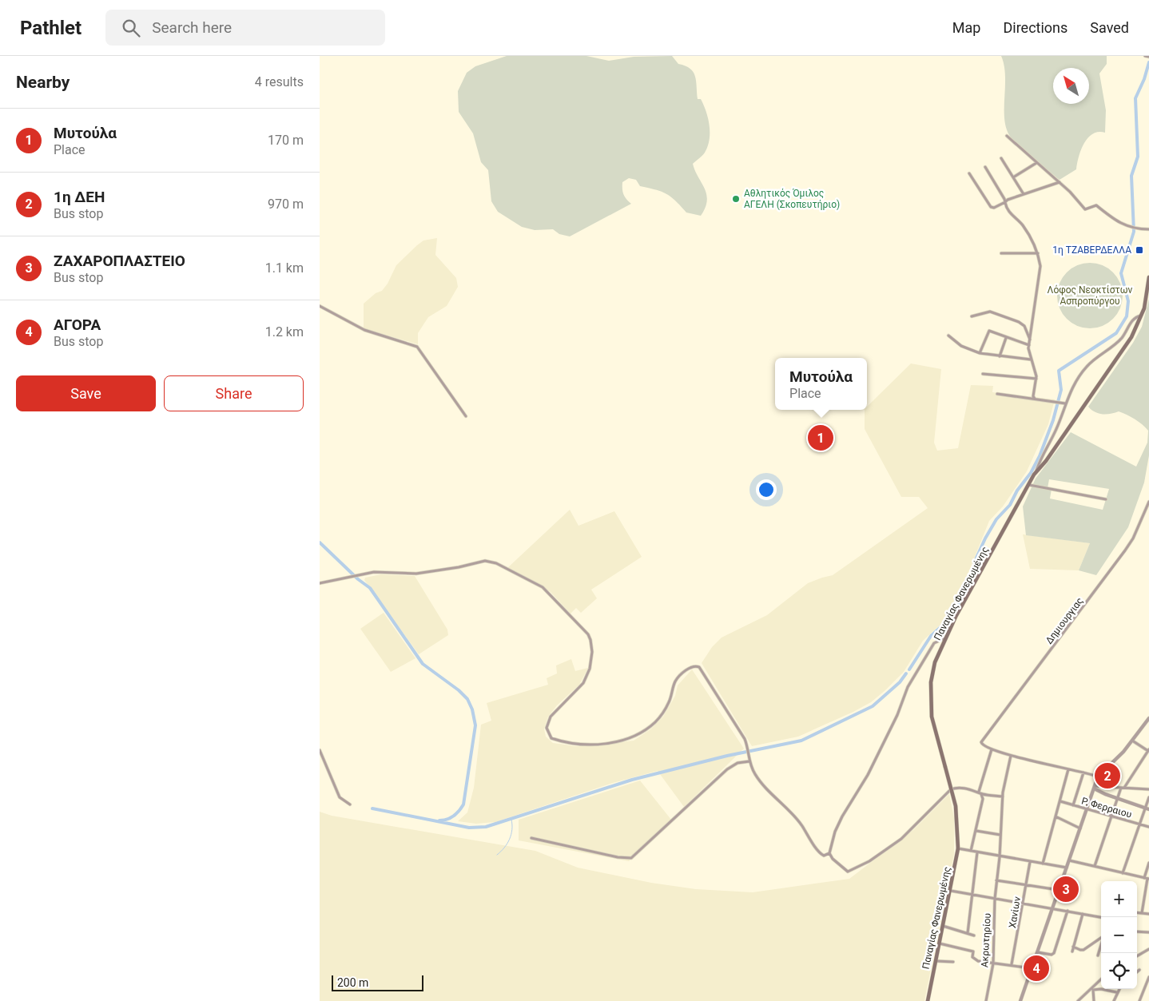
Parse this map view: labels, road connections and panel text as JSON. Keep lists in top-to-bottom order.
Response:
{
  "streets": {
    "main road": ["Παναγίας Φανερωμένης"],
    "street": [
      "Δημιουργιας",
      "Ρ. Φερραιου",
      "Χανίων",
      "Ακρωτηρίου"
    ]
  },
  "parks": ["Λόφος Νεοκτίστων Ασπροπύργου"],
  "places": {
    "other": ["Αθλητικός Όμιλος ΑΓΕΛΗ (Σκοπευτήριο)"],
    "transit": ["1η ΤΖΑΒΕΡΔΕΛΛΑ"]
  },
  "scale_bar": "200 m",
  "north": "top left",
  "page": {
    "header": "Pathlet",
    "search": "Search here",
    "nav": ["Map", "Directions", "Saved"],
    "heading": ["Nearby", "4 results"],
    "list": [
      {
        "mark": "1",
        "name": "Μυτούλα",
        "note": "Place",
        "value": "170 m"
      },
      {
        "mark": "2",
        "name": "1η ΔΕΗ",
        "note": "Bus stop",
        "value": "970 m"
      },
      {
        "mark": "3",
        "name": "ΖΑΧΑΡΟΠΛΑΣΤΕΙΟ",
        "note": "Bus stop",
        "value": "1.1 km"
      },
      {
        "mark": "4",
        "name": "ΑΓΟΡΑ",
        "note": "Bus stop",
        "value": "1.2 km"
      }
    ],
    "popup": ["Μυτούλα", "Place"],
    "buttons": ["Save", "Share"],
    "pins": [
      "1",
      "2",
      "3",
      "4"
    ],
    "map_buttons": ["+", "−"],
    "scale": "200 m"
  }
}
